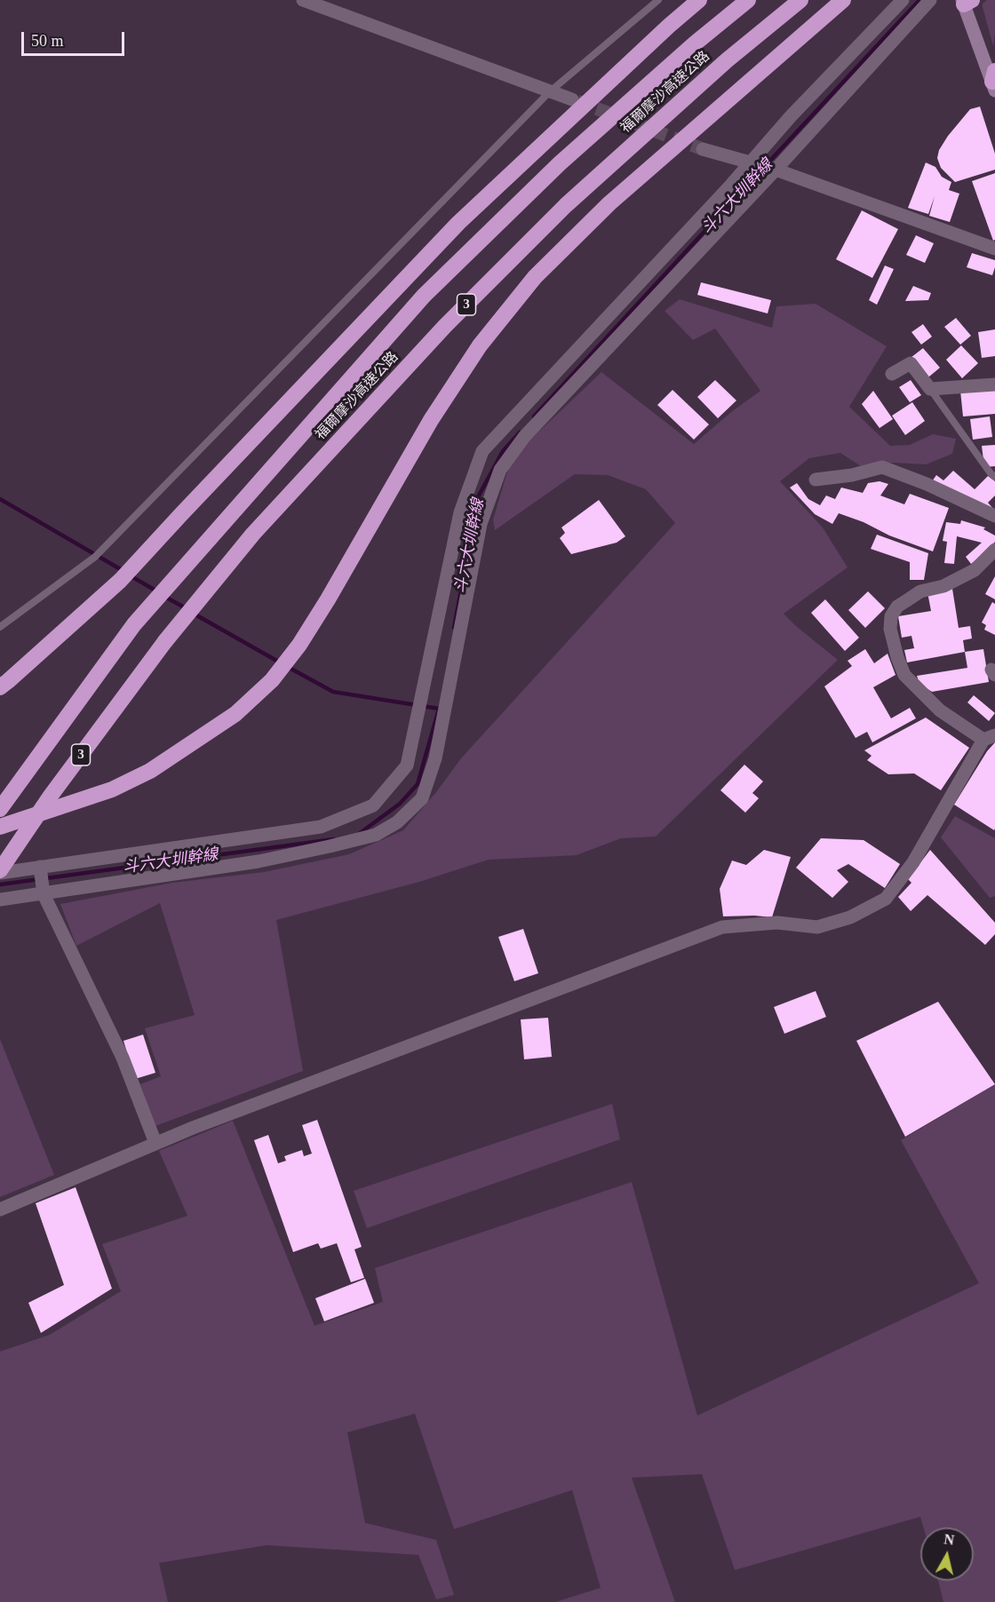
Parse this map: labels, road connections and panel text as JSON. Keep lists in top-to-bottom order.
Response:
{
  "streets": {
    "highway": ["福爾摩沙高速公路", "3"]
  },
  "water": ["斗六大圳幹線"],
  "scale_bar": "50 m",
  "north": "top"
}
